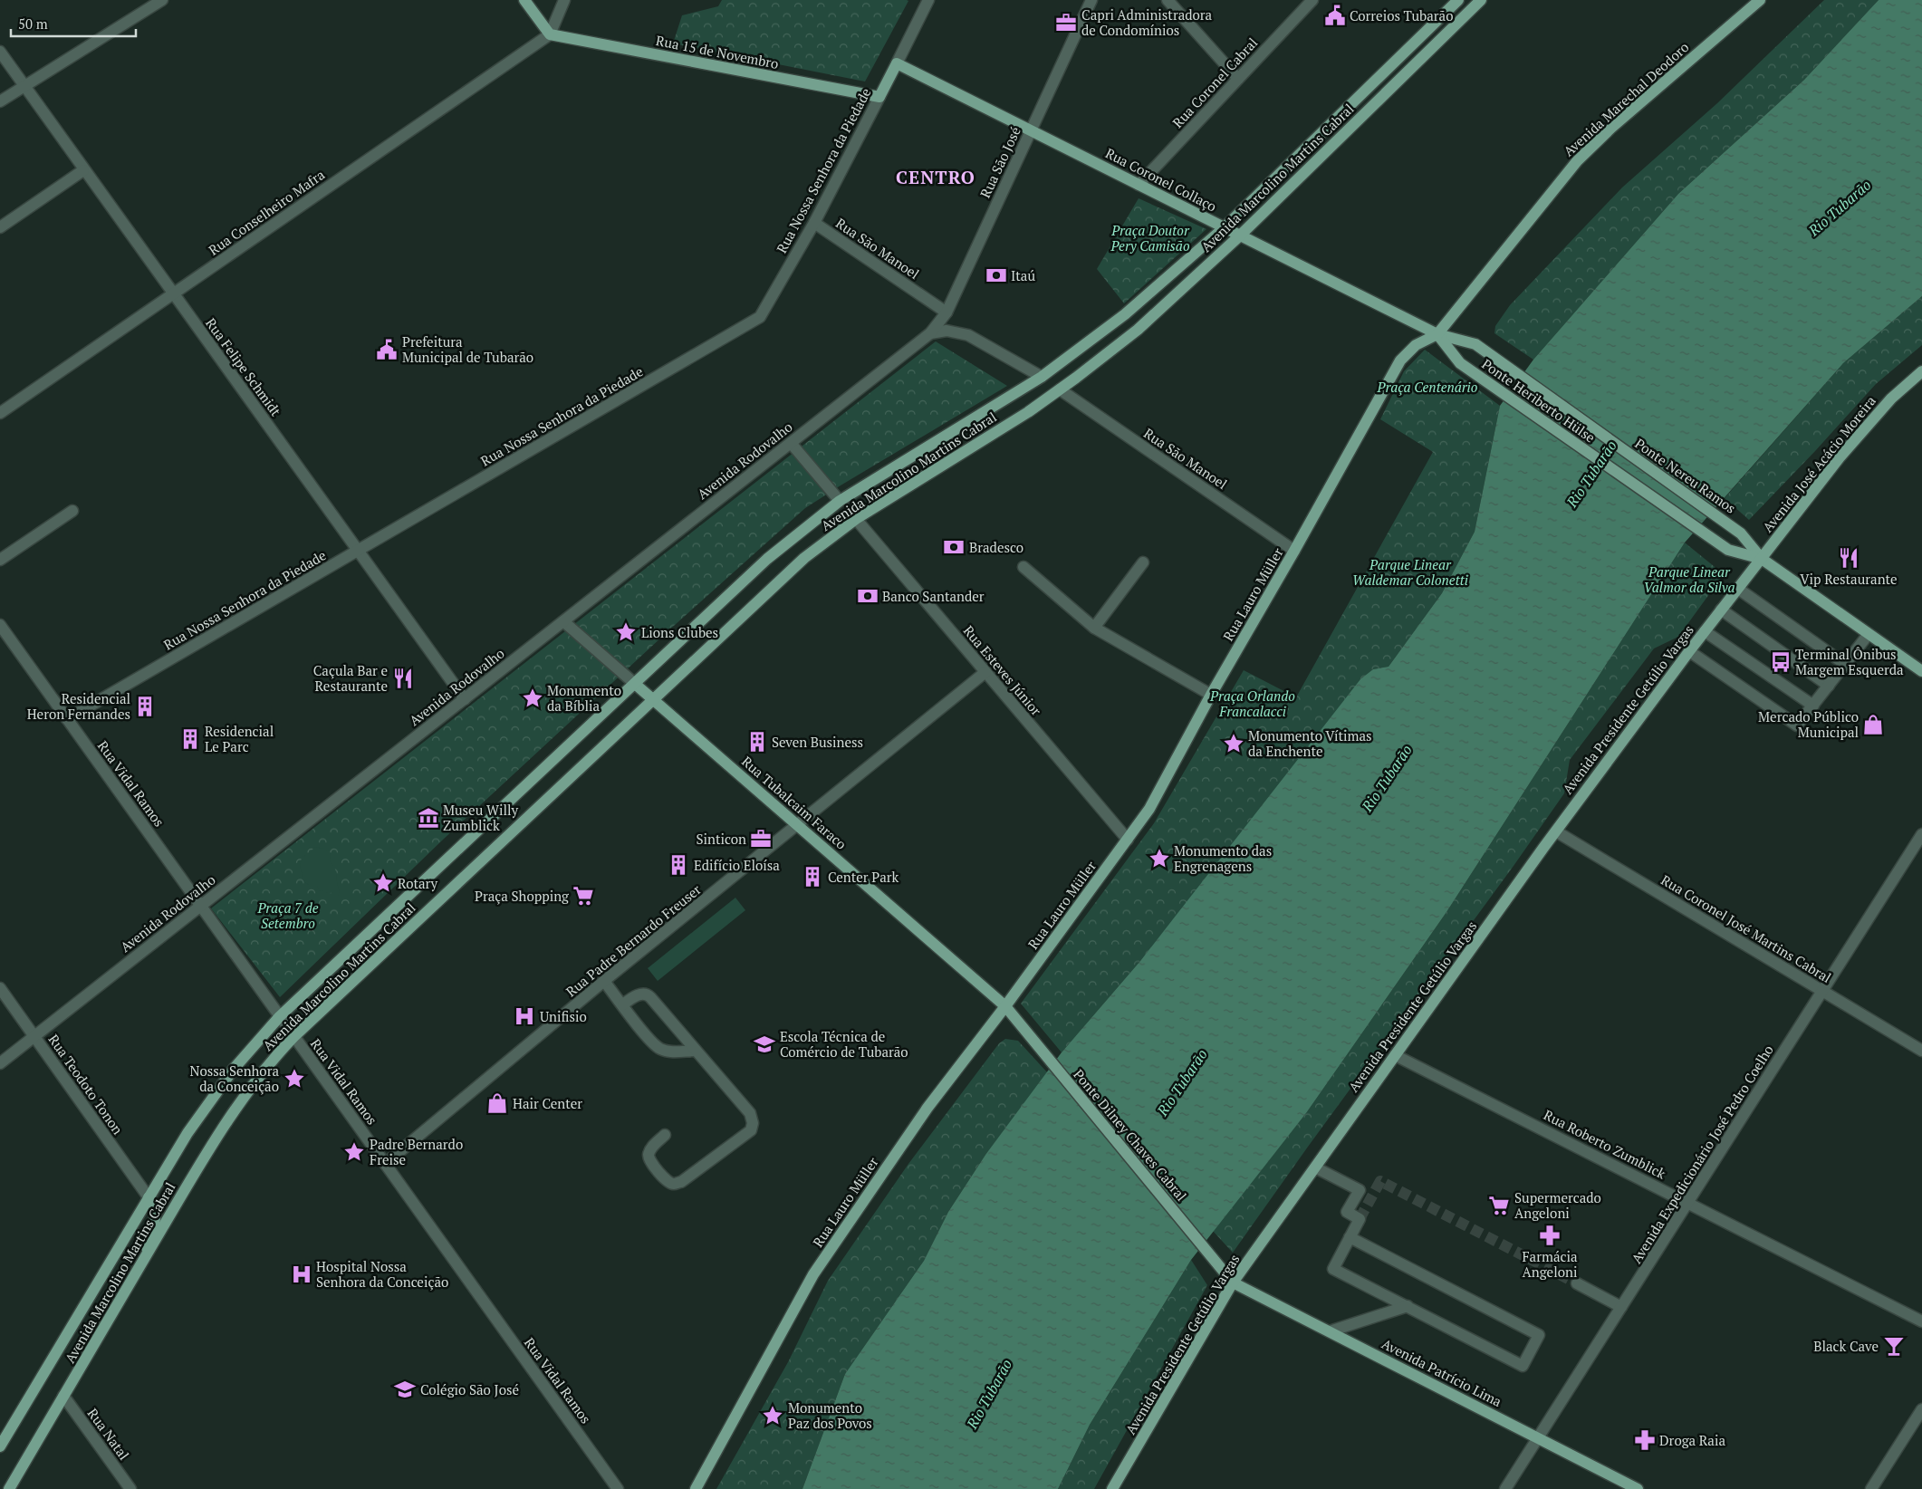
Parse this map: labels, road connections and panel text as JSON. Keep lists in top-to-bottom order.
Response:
{
  "streets": {
    "main road": [
      "Rua 15 de Novembro",
      "Avenida Marechal Deodoro",
      "Rua Nossa Senhora da Piedade",
      "Avenida Marcolino Martins Cabral",
      "Rua Coronel Collaço",
      "Ponte Heriberto Hülse",
      "Avenida José Acácio Moreira",
      "Ponte Nereu Ramos",
      "Rua Lauro Müller",
      "Avenida Presidente Getúlio Vargas",
      "Rua Tubalcaim Faraco",
      "Ponte Dilney Chaves Cabral",
      "Avenida Patrício Lima"
    ],
    "street": [
      "Rua Coronel Cabral",
      "Rua São José",
      "Rua Conselheiro Mafra",
      "Rua São Manoel",
      "Rua Felipe Schmidt",
      "Avenida Rodovalho",
      "Rua Esteves Júnior",
      "Rua Vidal Ramos",
      "Rua Coronel José Martins Cabral",
      "Rua Padre Bernardo Freuser",
      "Rua Teodoto Tonon",
      "Rua Roberto Zumblick",
      "Avenida Expedicionário José Pedro Coelho",
      "Rua Natal"
    ]
  },
  "crossings": [
    ["Rua 15 de Novembro", "Rua Nossa Senhora da Piedade"],
    ["Rua 15 de Novembro", "Rua Conselheiro Mafra"],
    ["Rua Coronel Cabral", "Rua Coronel Collaço"],
    ["Avenida Marechal Deodoro", "Rua Coronel Collaço"],
    ["Avenida Marechal Deodoro", "Ponte Heriberto Hülse"],
    ["Avenida Marechal Deodoro", "Ponte Nereu Ramos"],
    ["Avenida Marechal Deodoro", "Rua Lauro Müller"],
    ["Rua São José", "Rua Coronel Collaço"],
    ["Rua São José", "Rua São Manoel"],
    ["Rua São José", "Avenida Rodovalho"],
    ["Rua Nossa Senhora da Piedade", "Rua Coronel Collaço"],
    ["Rua Nossa Senhora da Piedade", "Rua São Manoel"],
    ["Rua Nossa Senhora da Piedade", "Rua Felipe Schmidt"],
    ["Rua Nossa Senhora da Piedade", "Rua Vidal Ramos"],
    ["Avenida Marcolino Martins Cabral", "Rua Coronel Collaço"],
    ["Avenida Marcolino Martins Cabral", "Rua São Manoel"],
    ["Avenida Marcolino Martins Cabral", "Rua Esteves Júnior"],
    ["Avenida Marcolino Martins Cabral", "Rua Vidal Ramos"],
    ["Avenida Marcolino Martins Cabral", "Rua Tubalcaim Faraco"],
    ["Avenida Marcolino Martins Cabral", "Rua Teodoto Tonon"],
    ["Avenida Marcolino Martins Cabral", "Rua Natal"],
    ["Rua Coronel Collaço", "Ponte Heriberto Hülse"],
    ["Rua Coronel Collaço", "Ponte Nereu Ramos"],
    ["Rua Coronel Collaço", "Rua Lauro Müller"],
    ["Rua Conselheiro Mafra", "Rua Felipe Schmidt"],
    ["Rua São Manoel", "Rua Lauro Müller"],
    ["Rua Felipe Schmidt", "Avenida Rodovalho"],
    ["Ponte Heriberto Hülse", "Avenida José Acácio Moreira"],
    ["Ponte Heriberto Hülse", "Ponte Nereu Ramos"],
    ["Ponte Heriberto Hülse", "Rua Lauro Müller"],
    ["Ponte Heriberto Hülse", "Avenida Presidente Getúlio Vargas"],
    ["Avenida Rodovalho", "Rua Vidal Ramos"],
    ["Avenida Rodovalho", "Rua Tubalcaim Faraco"],
    ["Avenida Rodovalho", "Rua Teodoto Tonon"],
    ["Avenida José Acácio Moreira", "Ponte Nereu Ramos"],
    ["Avenida José Acácio Moreira", "Avenida Presidente Getúlio Vargas"],
    ["Ponte Nereu Ramos", "Rua Lauro Müller"],
    ["Ponte Nereu Ramos", "Avenida Presidente Getúlio Vargas"],
    ["Rua Lauro Müller", "Rua Esteves Júnior"],
    ["Rua Lauro Müller", "Rua Tubalcaim Faraco"],
    ["Rua Lauro Müller", "Ponte Dilney Chaves Cabral"],
    ["Rua Esteves Júnior", "Rua Padre Bernardo Freuser"],
    ["Avenida Presidente Getúlio Vargas", "Rua Coronel José Martins Cabral"],
    ["Avenida Presidente Getúlio Vargas", "Ponte Dilney Chaves Cabral"],
    ["Avenida Presidente Getúlio Vargas", "Rua Roberto Zumblick"],
    ["Avenida Presidente Getúlio Vargas", "Avenida Patrício Lima"],
    ["Rua Vidal Ramos", "Rua Padre Bernardo Freuser"],
    ["Rua Tubalcaim Faraco", "Rua Padre Bernardo Freuser"],
    ["Rua Tubalcaim Faraco", "Ponte Dilney Chaves Cabral"],
    ["Rua Coronel José Martins Cabral", "Avenida Expedicionário José Pedro Coelho"],
    ["Ponte Dilney Chaves Cabral", "Avenida Patrício Lima"],
    ["Rua Roberto Zumblick", "Avenida Expedicionário José Pedro Coelho"],
    ["Avenida Expedicionário José Pedro Coelho", "Avenida Patrício Lima"]
  ],
  "districts": ["CENTRO"],
  "water": ["Rio Tubarão"],
  "parks": [
    "Praça Doutor Pery Camisão",
    "Praça Centenário",
    "Parque Linear Waldemar Colonetti",
    "Parque Linear Valmor da Silva",
    "Praça Orlando Francalacci",
    "Praça 7 de Setembro"
  ],
  "places": {
    "public building": ["Correios Tubarão", "Prefeitura Municipal de Tubarão"],
    "office": ["Capri Administradora de Condomínios", "Sinticon"],
    "bank": ["Itaú", "Bradesco", "Banco Santander"],
    "restaurant": ["Vip Restaurante", "Caçula Bar e Restaurante"],
    "place": [
      "Lions Clubes",
      "Monumento da Bíblia",
      "Monumento Vítimas da Enchente",
      "Monumento das Engrenagens",
      "Rotary",
      "Nossa Senhora da Conceição",
      "Padre Bernardo Freise",
      "Monumento Paz dos Povos"
    ],
    "bus stop": ["Terminal Ônibus Margem Esquerda"],
    "building": [
      "Residencial Heron Fernandes",
      "Residencial Le Parc",
      "Seven Business",
      "Edifício Eloísa",
      "Center Park"
    ],
    "shop": ["Mercado Público Municipal", "Hair Center"],
    "museum": ["Museu Willy Zumblick"],
    "supermarket": ["Praça Shopping", "Supermercado Angeloni"],
    "hospital": ["Unifisio", "Hospital Nossa Senhora da Conceição"],
    "school or university": ["Escola Técnica de Comércio de Tubarão", "Colégio São José"],
    "pharmacy": ["Farmácia Angeloni", "Droga Raia"],
    "bar": ["Black Cave"]
  },
  "scale_bar": "50 m"
}
